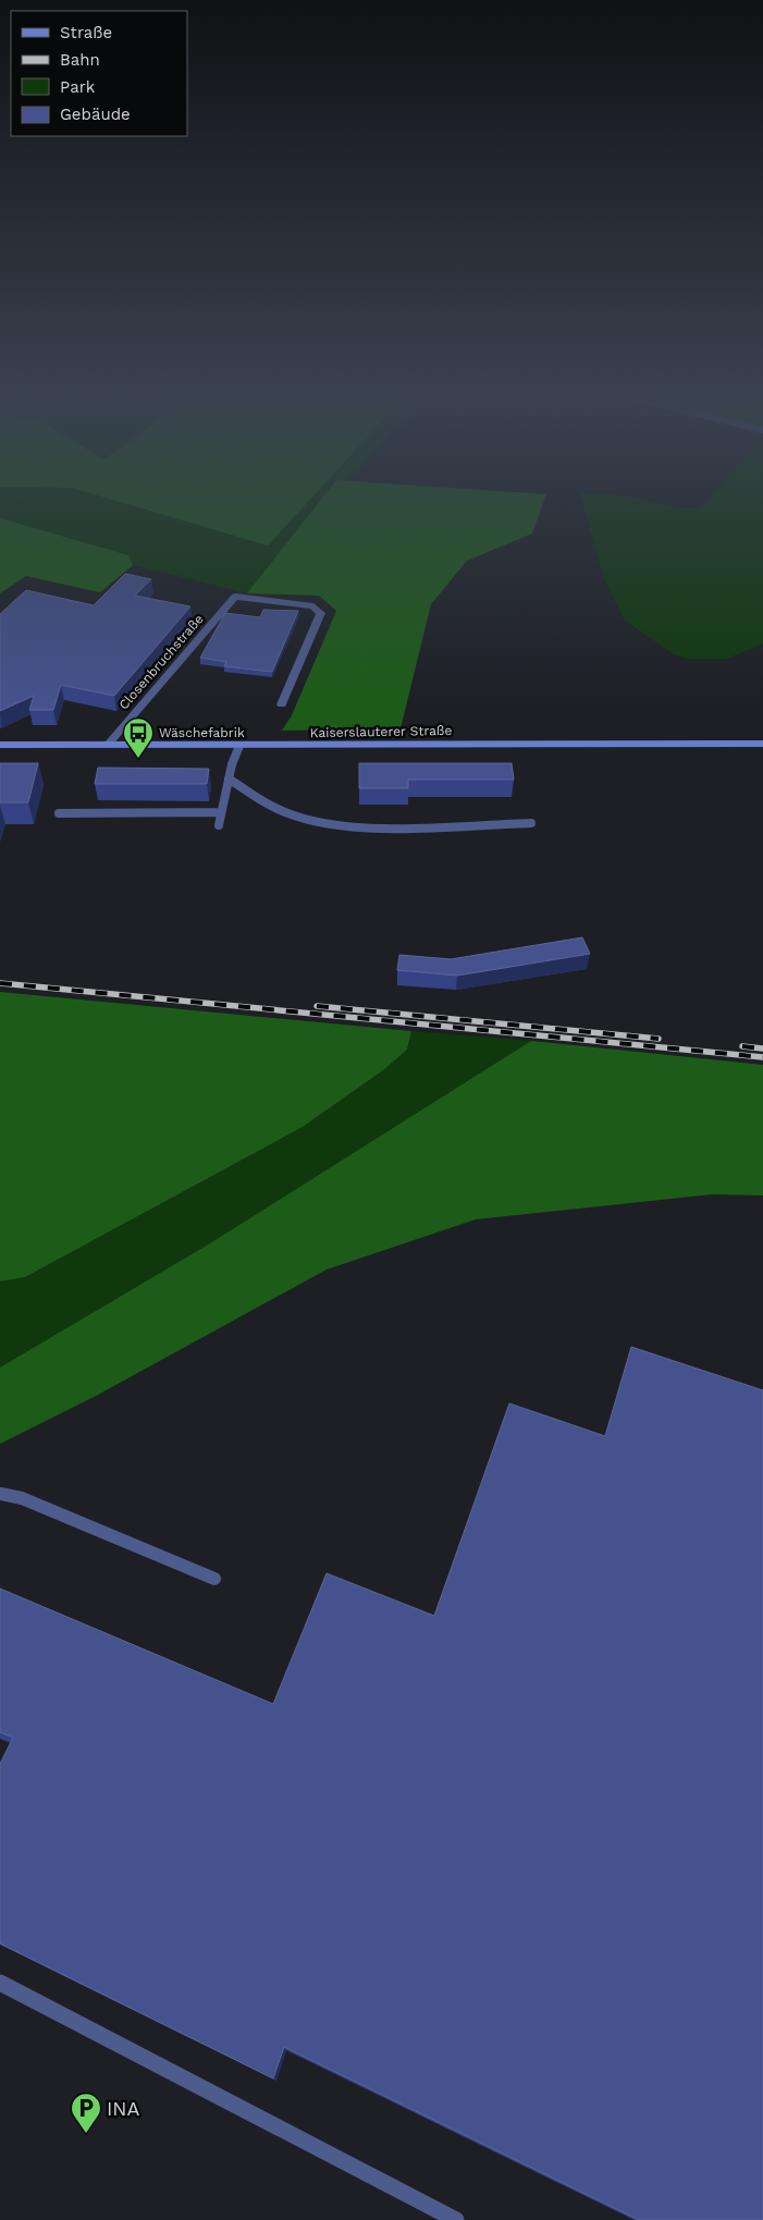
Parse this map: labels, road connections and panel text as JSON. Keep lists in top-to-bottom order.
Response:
{
  "streets": {
    "main road": ["Kaiserslauterer Straße"],
    "street": ["Closenbruchstraße"]
  },
  "crossings": [
    ["Closenbruchstraße", "Kaiserslauterer Straße"]
  ],
  "places": {
    "bus stop": ["Wäschefabrik"],
    "parking": ["INA"]
  },
  "legend": [
    "Straße",
    "Bahn",
    "Park",
    "Gebäude"
  ]
}
